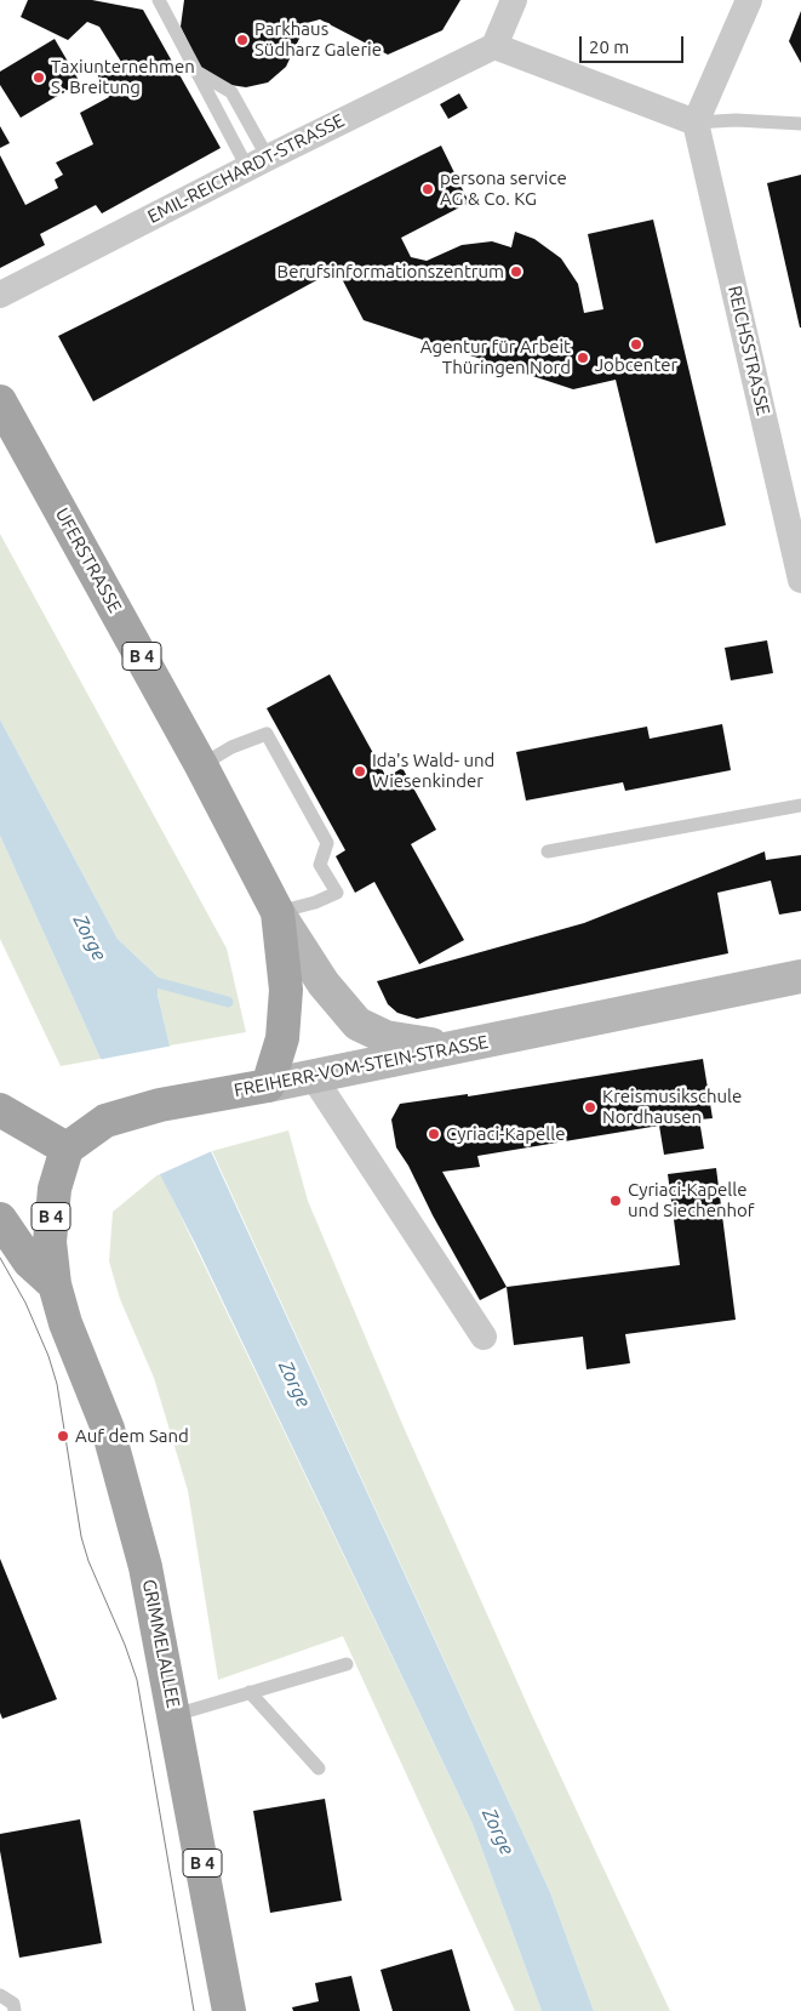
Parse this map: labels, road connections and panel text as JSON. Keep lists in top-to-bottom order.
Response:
{
  "streets": {
    "main road": [
      "UFERSTRASSE",
      "B 4",
      "FREIHERR-VOM-STEIN-STRASSE",
      "GRIMMELALLEE"
    ],
    "street": ["EMIL-REICHARDT-STRASSE", "REICHSSTRASSE"]
  },
  "crossings": [
    ["UFERSTRASSE", "B 4"],
    ["B 4", "FREIHERR-VOM-STEIN-STRASSE"],
    ["B 4", "GRIMMELALLEE"]
  ],
  "water": ["Zorge"],
  "places": [
    "Parkhaus Südharz Galerie",
    "Taxiunternehmen S. Breitung",
    "persona service AG & Co. KG",
    "Berufsinformationszentrum",
    "Jobcenter",
    "Agentur für Arbeit Thüringen Nord",
    "Ida's Wald- und Wiesenkinder",
    "Kreismusikschule Nordhausen",
    "Cyriaci-Kapelle",
    "Cyriaci-Kapelle und Siechenhof",
    "Auf dem Sand"
  ],
  "scale_bar": "20 m"
}
